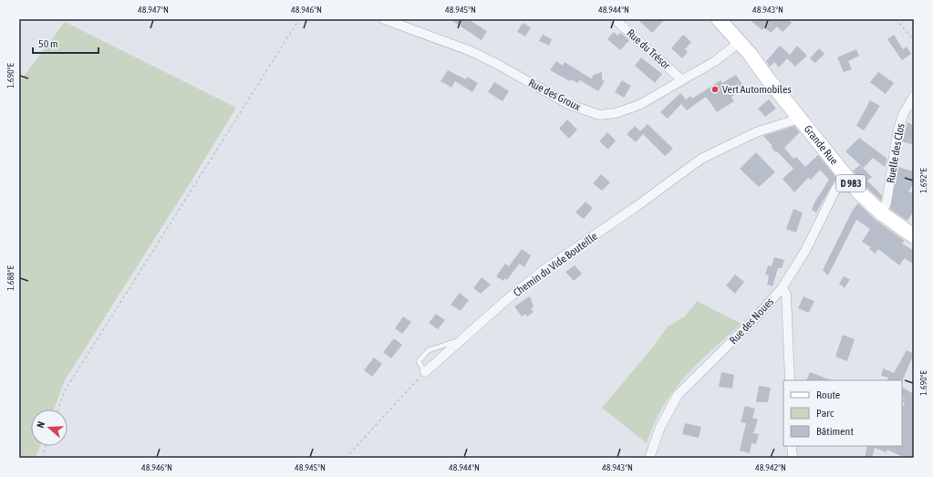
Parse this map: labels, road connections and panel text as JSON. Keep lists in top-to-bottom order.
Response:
{
  "streets": {
    "main road": ["Grande Rue", "D 983"],
    "street": [
      "Rue du Trésor",
      "Rue des Groux",
      "Ruelle des Clos",
      "Chemin du Vide Bouteille",
      "Rue des Noues"
    ]
  },
  "crossings": [
    ["Rue du Trésor", "Rue des Groux"],
    ["Rue des Groux", "Grande Rue"],
    ["Grande Rue", "Ruelle des Clos"],
    ["Grande Rue", "Chemin du Vide Bouteille"],
    ["Grande Rue", "Rue des Noues"]
  ],
  "places": ["Vert Automobiles"],
  "legend": ["Route", "Parc", "Bâtiment"],
  "scale_bar": "50 m",
  "north": "left",
  "coordinates": [
    "48.947°N",
    "48.946°N",
    "48.945°N",
    "48.944°N",
    "48.943°N",
    "1.690°E",
    "1.692°E",
    "1.688°E",
    "48.942°N"
  ]
}
